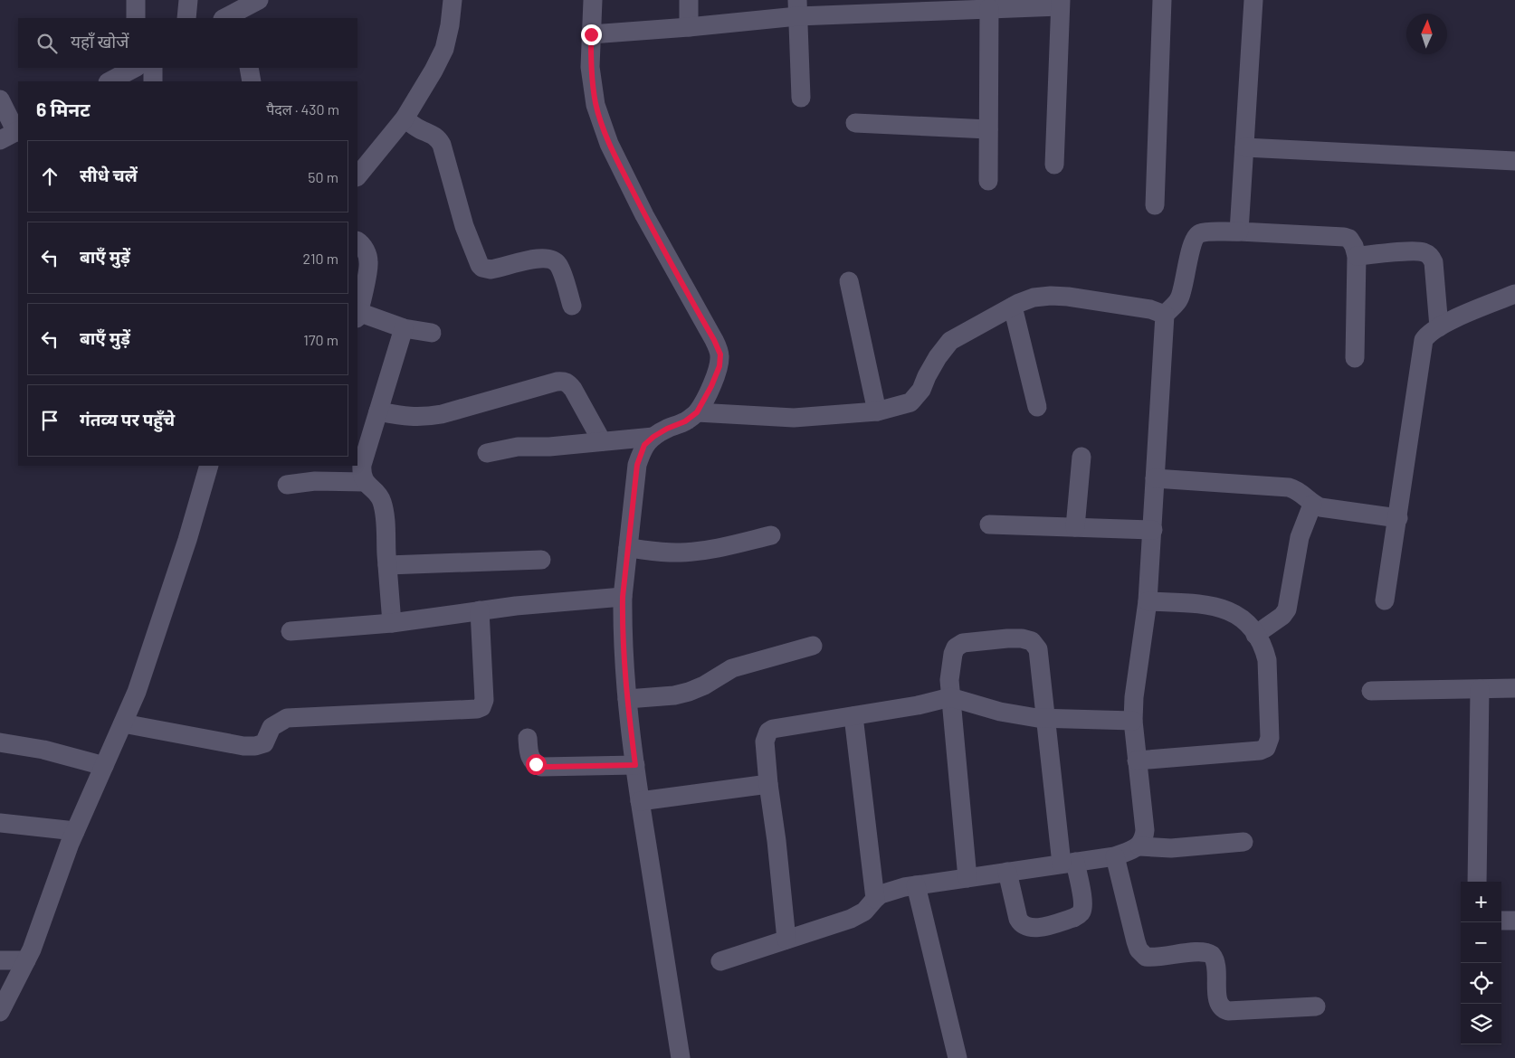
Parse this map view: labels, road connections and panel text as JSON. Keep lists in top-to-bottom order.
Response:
{
  "north": "top",
  "page": {
    "search": "यहाँ खोजें",
    "heading": ["6 मिनट", "पैदल · 430 m"],
    "list": [
      ["सीधे चलें", "50 m"],
      ["बाएँ मुड़ें", "210 m"],
      ["बाएँ मुड़ें", "170 m"],
      "गंतव्य पर पहुँचे"
    ],
    "map_buttons": ["+", "−"]
  }
}
